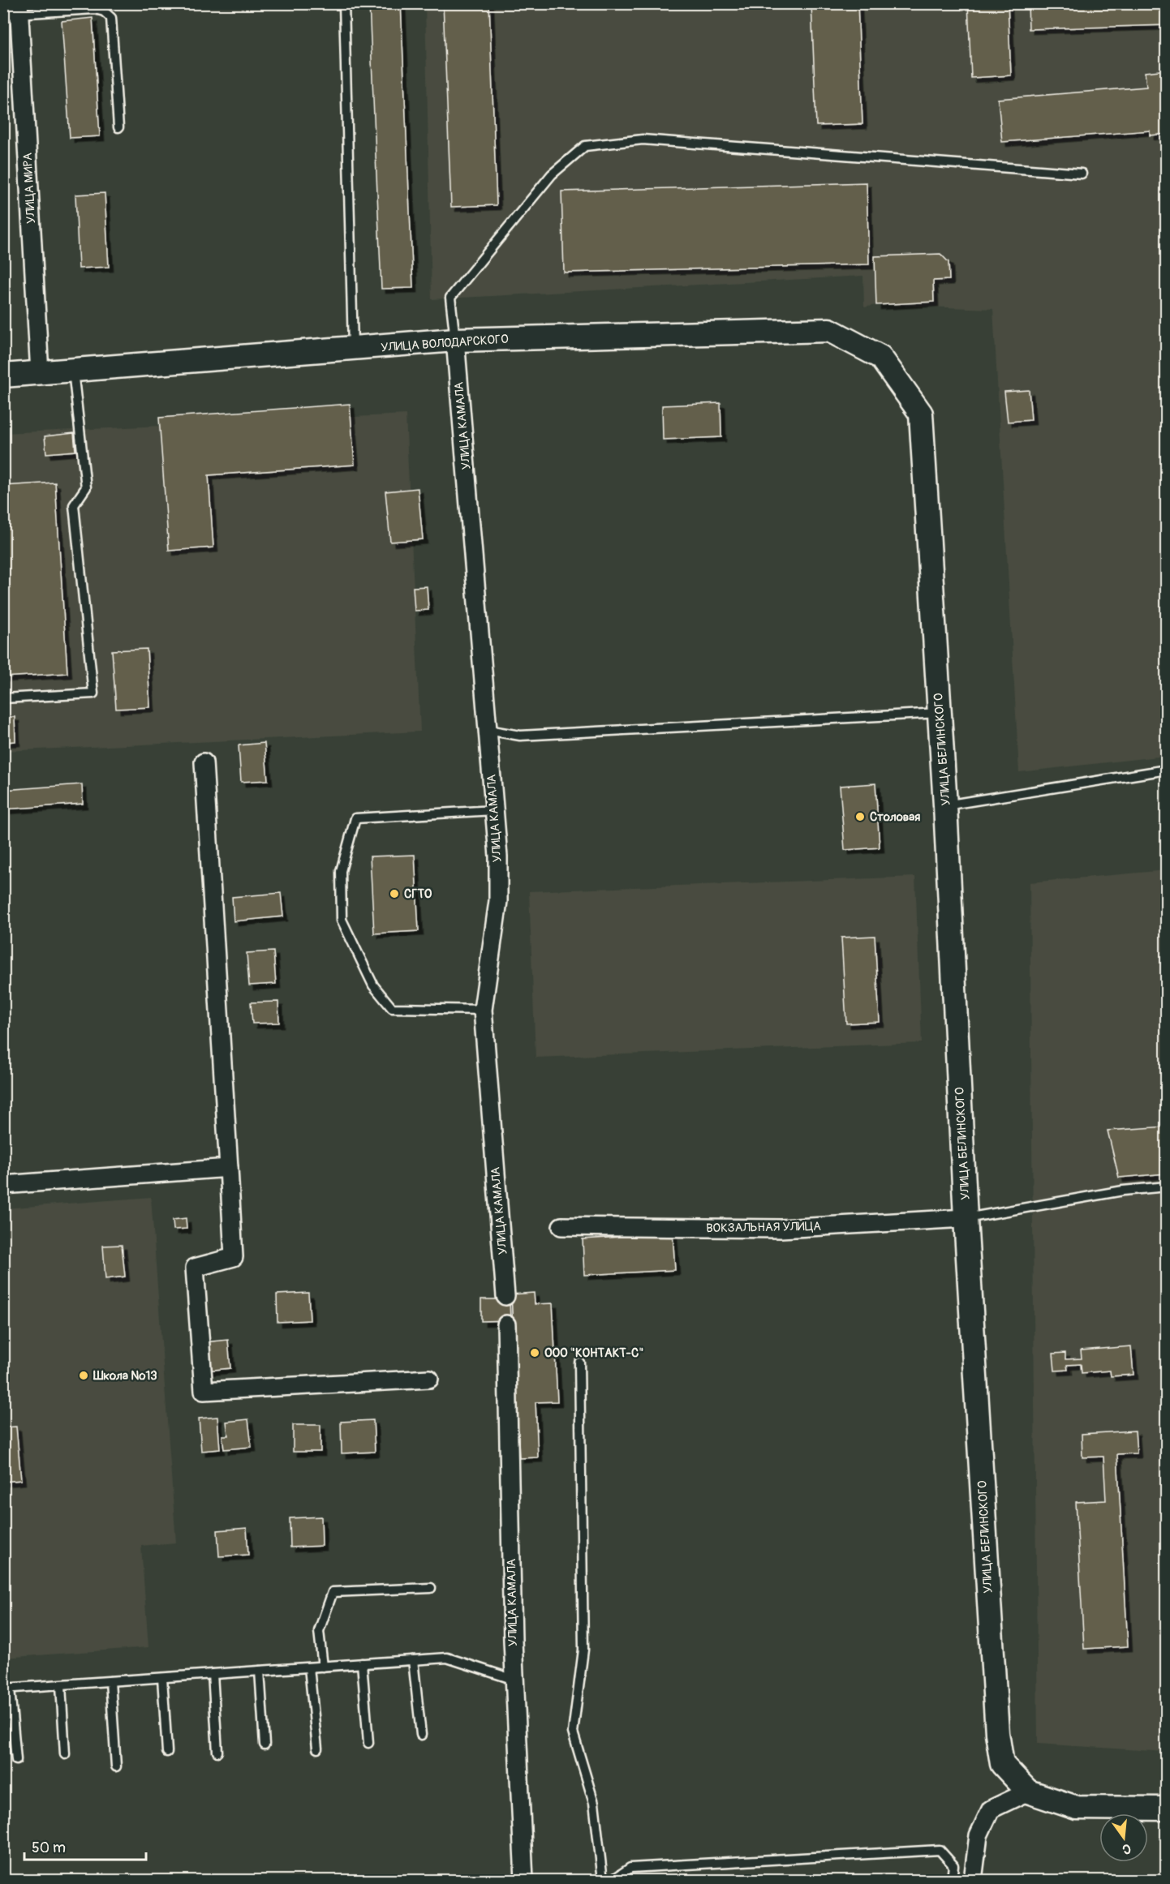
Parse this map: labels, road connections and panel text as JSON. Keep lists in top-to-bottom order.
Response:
{
  "streets": {
    "street": [
      "УЛИЦА МИРА",
      "УЛИЦА ВОЛОДАРСКОГО",
      "УЛИЦА КАМАЛА",
      "УЛИЦА БЕЛИНСКОГО",
      "ВОКЗАЛЬНАЯ УЛИЦА"
    ]
  },
  "crossings": [
    ["УЛИЦА МИРА", "УЛИЦА ВОЛОДАРСКОГО"],
    ["УЛИЦА ВОЛОДАРСКОГО", "УЛИЦА КАМАЛА"],
    ["УЛИЦА ВОЛОДАРСКОГО", "УЛИЦА БЕЛИНСКОГО"],
    ["УЛИЦА БЕЛИНСКОГО", "ВОКЗАЛЬНАЯ УЛИЦА"]
  ],
  "places": [
    "Столовая",
    "СГТО",
    "ООО \"КОНТАКТ-С\"",
    "Школа №13"
  ],
  "scale_bar": "50 m",
  "north": "bottom"
}
